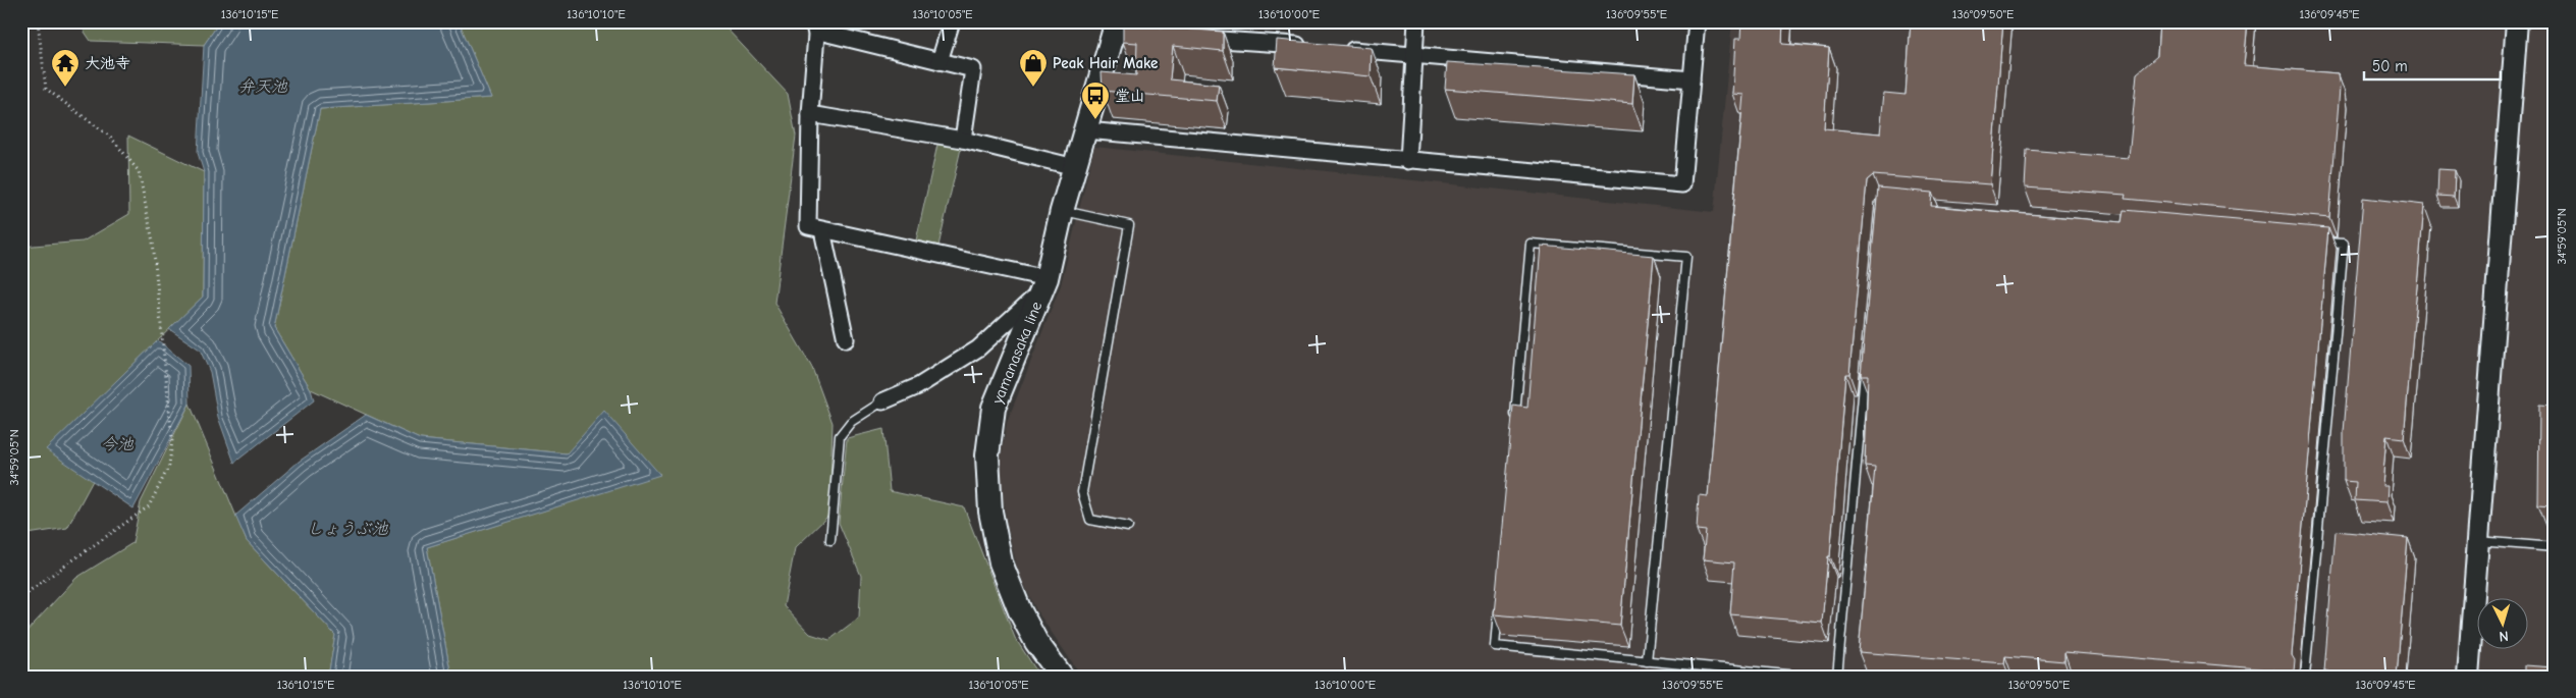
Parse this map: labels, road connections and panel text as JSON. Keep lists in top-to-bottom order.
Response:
{
  "streets": {
    "main road": ["yamanasaka line"]
  },
  "water": ["弁天池", "今池", "しょうぶ池"],
  "places": {
    "temple": ["大池寺"],
    "shop": ["Peak Hair Make"],
    "bus stop": ["堂山"]
  },
  "scale_bar": "50 m",
  "north": "bottom",
  "coordinates": [
    "136°10'15\"E",
    "136°10'10\"E",
    "136°10'05\"E",
    "136°10'00\"E",
    "136°09'55\"E",
    "136°09'50\"E",
    "136°09'45\"E",
    "34°59'05\"N"
  ]
}
